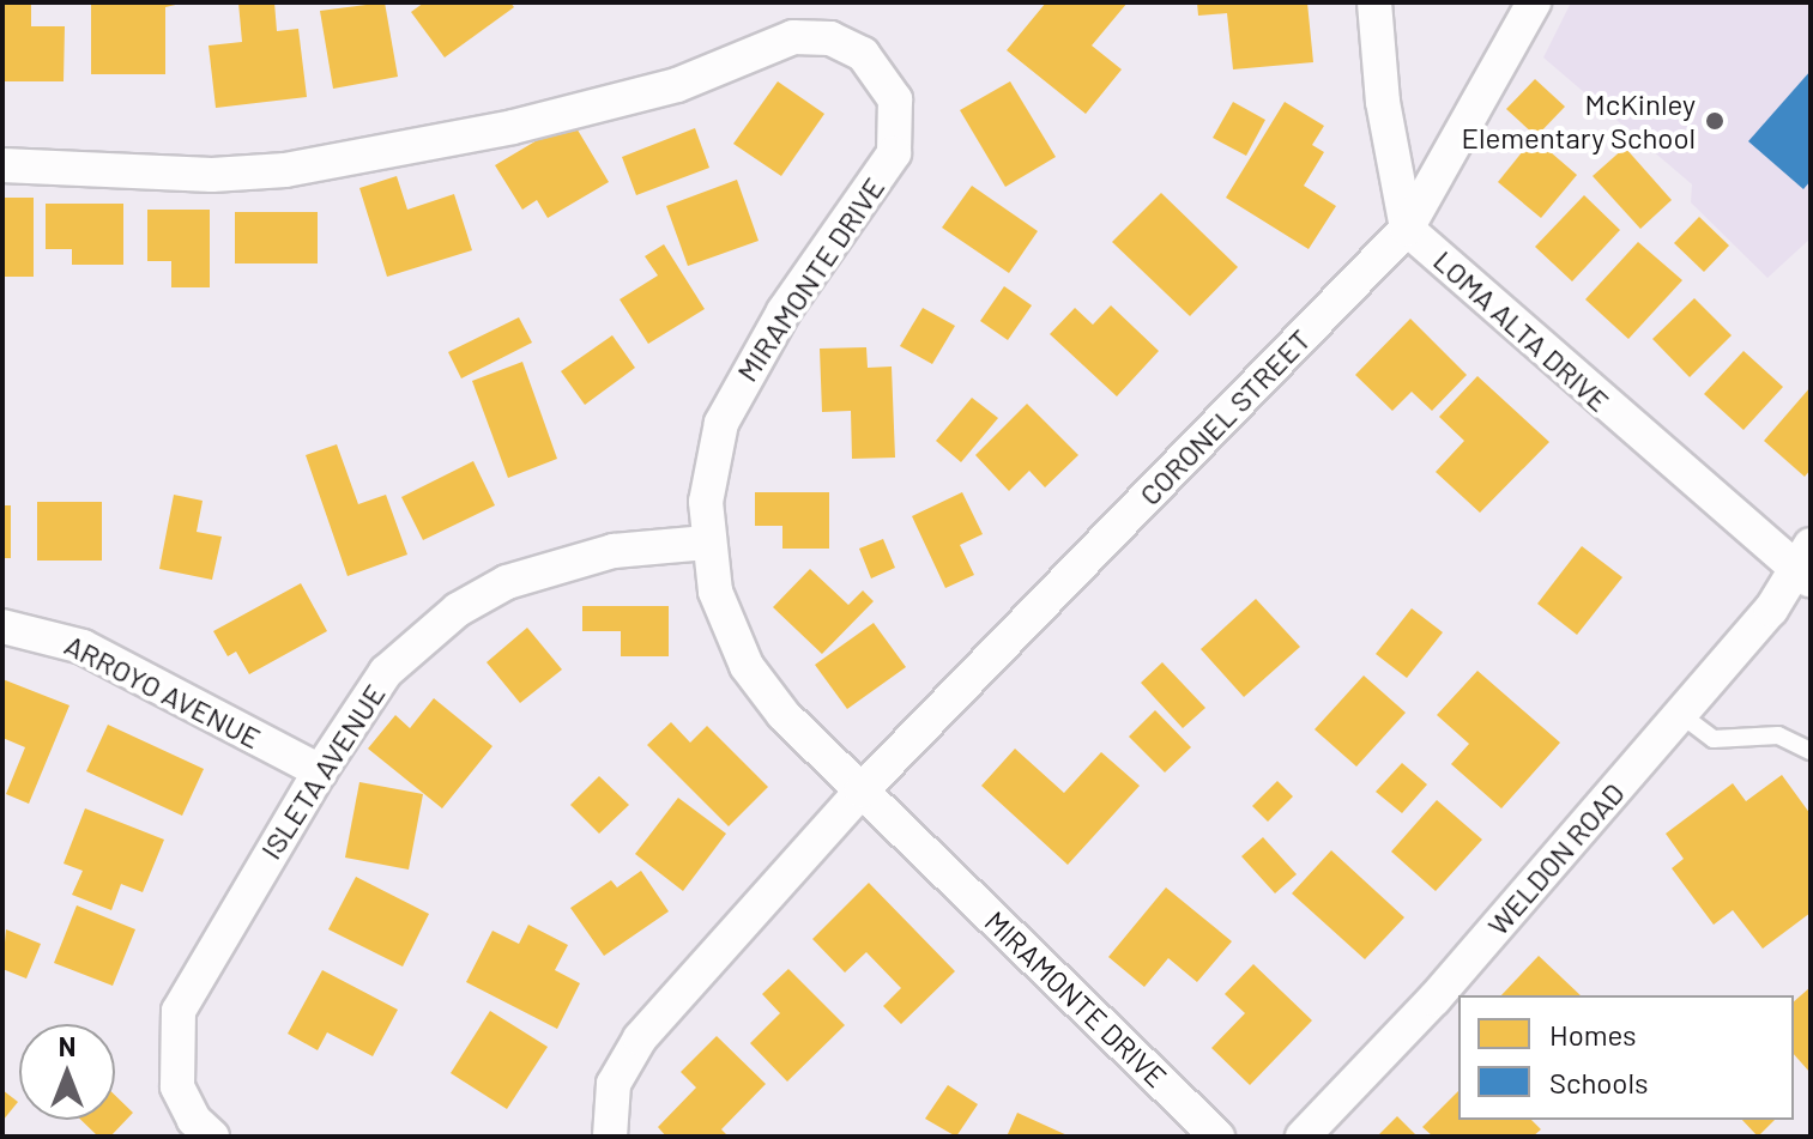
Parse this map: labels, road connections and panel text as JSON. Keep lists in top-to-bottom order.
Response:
{
  "streets": {
    "street": [
      "MIRAMONTE DRIVE",
      "LOMA ALTA DRIVE",
      "CORONEL STREET",
      "ARROYO AVENUE",
      "ISLETA AVENUE",
      "WELDON ROAD"
    ]
  },
  "crossings": [
    ["MIRAMONTE DRIVE", "CORONEL STREET"],
    ["MIRAMONTE DRIVE", "ISLETA AVENUE"],
    ["LOMA ALTA DRIVE", "CORONEL STREET"],
    ["LOMA ALTA DRIVE", "WELDON ROAD"],
    ["ARROYO AVENUE", "ISLETA AVENUE"]
  ],
  "places": ["McKinley Elementary School"],
  "legend": ["Homes", "Schools"],
  "north": "top"
}
